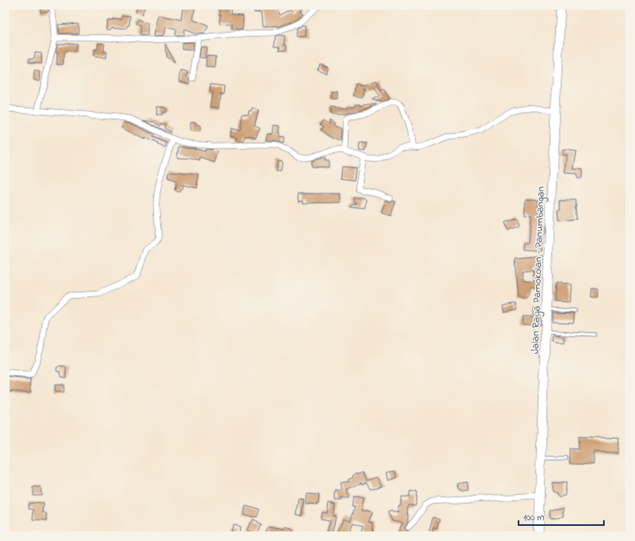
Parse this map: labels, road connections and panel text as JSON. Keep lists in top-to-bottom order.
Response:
{
  "streets": {
    "main road": ["Jalan Raya Pamokolan - Panumbangan"]
  },
  "scale_bar": "100 m"
}
